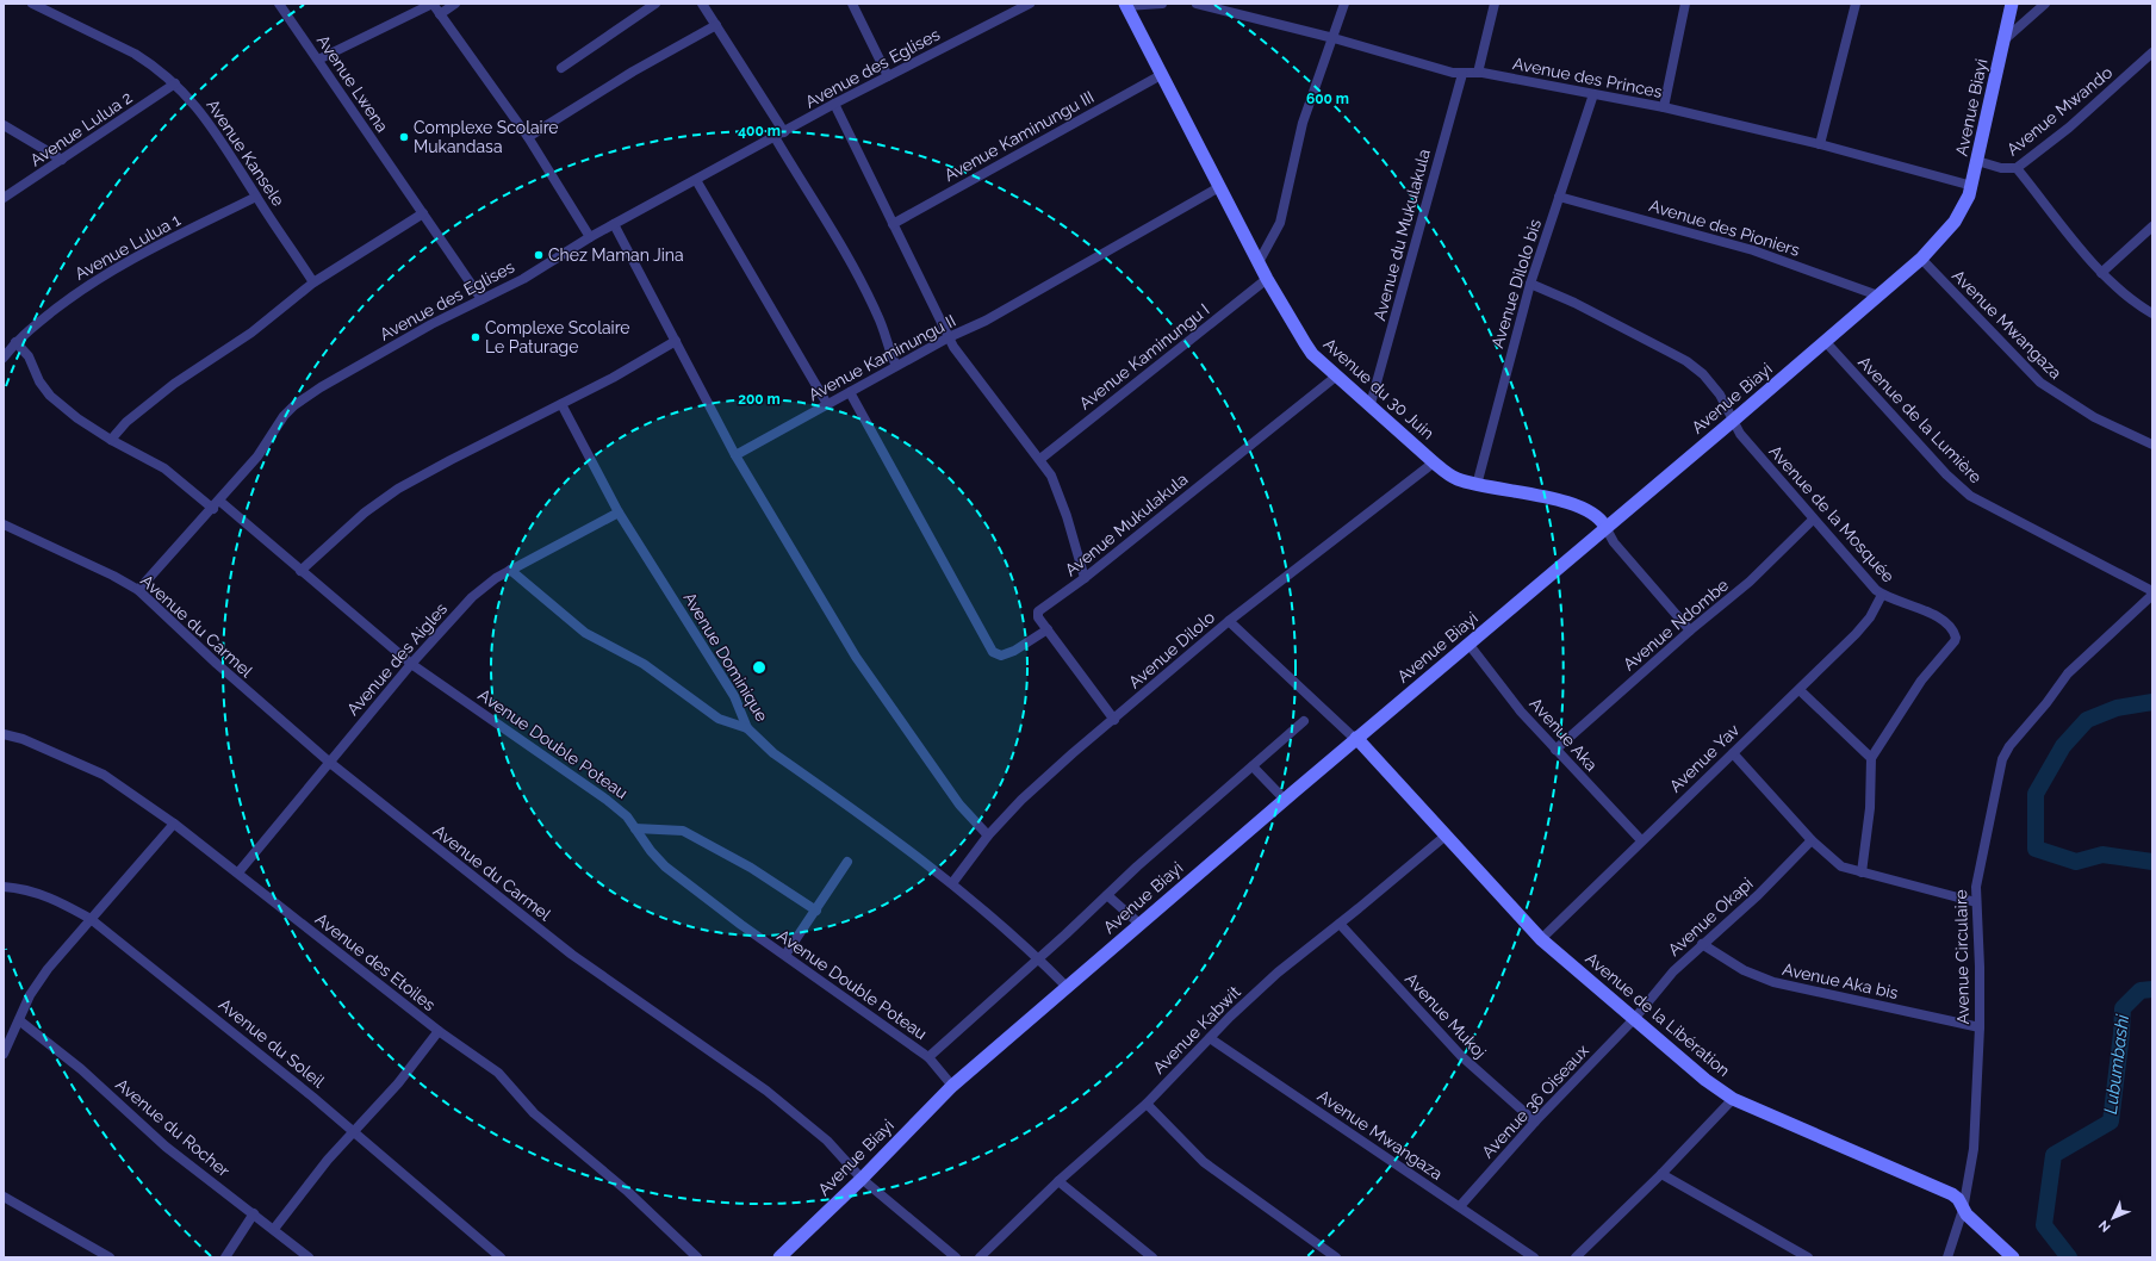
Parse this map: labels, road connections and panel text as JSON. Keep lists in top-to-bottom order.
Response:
{
  "streets": {
    "street": [
      "Avenue des Eglises",
      "Avenue des Princes",
      "Avenue Lwena",
      "Avenue Biayi",
      "Avenue Mwando",
      "Avenue Lulua 2",
      "Avenue Kaminungu III",
      "Avenue Kansele",
      "Avenue des Pioniers",
      "Avenue du Mukulakula",
      "Avenue Lulua 1",
      "Avenue Dilolo bis",
      "Avenue Mwangaza",
      "Avenue Kaminungu I",
      "Avenue Kaminungu II",
      "Avenue du 30 Juin",
      "Avenue de la Lumière",
      "Avenue de la Mosquée",
      "Avenue Mukulakula",
      "Avenue Ndombe",
      "Avenue du Carmel",
      "Avenue Dilolo",
      "Avenue Dominique",
      "Avenue des Aigles",
      "Avenue Aka",
      "Avenue Double Poteau",
      "Avenue Yav",
      "Avenue Okapi",
      "Avenue Circulaire",
      "Avenue des Etoiles",
      "Avenue Aka bis",
      "Avenue de la Libération",
      "Avenue Mukoj",
      "Avenue Kabwit",
      "Avenue du Soleil",
      "Avenue 36 Oiseaux",
      "Avenue du Rocher"
    ]
  },
  "crossings": [
    ["Avenue des Eglises", "Avenue Lwena"],
    ["Avenue des Eglises", "Avenue du Carmel"],
    ["Avenue des Eglises", "Avenue Double Poteau"],
    ["Avenue des Princes", "Avenue Biayi"],
    ["Avenue des Princes", "Avenue du Mukulakula"],
    ["Avenue des Princes", "Avenue Dilolo bis"],
    ["Avenue Biayi", "Avenue Mwando"],
    ["Avenue Biayi", "Avenue des Pioniers"],
    ["Avenue Biayi", "Avenue Mwangaza"],
    ["Avenue Biayi", "Avenue du 30 Juin"],
    ["Avenue Biayi", "Avenue de la Lumière"],
    ["Avenue Biayi", "Avenue de la Mosquée"],
    ["Avenue Biayi", "Avenue du Carmel"],
    ["Avenue Biayi", "Avenue Dominique"],
    ["Avenue Biayi", "Avenue Aka"],
    ["Avenue Biayi", "Avenue Double Poteau"],
    ["Avenue Biayi", "Avenue de la Libération"],
    ["Avenue Lulua 2", "Avenue Kansele"],
    ["Avenue Kaminungu III", "Avenue du 30 Juin"],
    ["Avenue Kansele", "Avenue Lulua 1"],
    ["Avenue des Pioniers", "Avenue Dilolo bis"],
    ["Avenue du Mukulakula", "Avenue du 30 Juin"],
    ["Avenue Dilolo bis", "Avenue du 30 Juin"],
    ["Avenue Dilolo bis", "Avenue de la Mosquée"],
    ["Avenue Mwangaza", "Avenue Kabwit"],
    ["Avenue Mwangaza", "Avenue 36 Oiseaux"],
    ["Avenue Kaminungu I", "Avenue du 30 Juin"],
    ["Avenue Kaminungu II", "Avenue du 30 Juin"],
    ["Avenue du 30 Juin", "Avenue Mukulakula"],
    ["Avenue du 30 Juin", "Avenue Ndombe"],
    ["Avenue du 30 Juin", "Avenue Dilolo"],
    ["Avenue de la Lumière", "Avenue Circulaire"],
    ["Avenue de la Mosquée", "Avenue Ndombe"],
    ["Avenue de la Mosquée", "Avenue Yav"],
    ["Avenue Mukulakula", "Avenue Dilolo"],
    ["Avenue Ndombe", "Avenue Aka"],
    ["Avenue du Carmel", "Avenue des Aigles"],
    ["Avenue Dilolo", "Avenue Dominique"],
    ["Avenue Dominique", "Avenue des Aigles"],
    ["Avenue des Aigles", "Avenue Double Poteau"],
    ["Avenue des Aigles", "Avenue des Etoiles"],
    ["Avenue Aka", "Avenue Yav"],
    ["Avenue Yav", "Avenue de la Libération"],
    ["Avenue Okapi", "Avenue Aka bis"],
    ["Avenue Okapi", "Avenue de la Libération"],
    ["Avenue Okapi", "Avenue 36 Oiseaux"],
    ["Avenue Circulaire", "Avenue Aka bis"],
    ["Avenue Circulaire", "Avenue de la Libération"],
    ["Avenue de la Libération", "Avenue Kabwit"],
    ["Avenue de la Libération", "Avenue 36 Oiseaux"],
    ["Avenue Mukoj", "Avenue Kabwit"],
    ["Avenue Mukoj", "Avenue 36 Oiseaux"]
  ],
  "water": ["Lubumbashi"],
  "places": ["Complexe Scolaire Mukandasa", "Chez Maman Jina", "Complexe Scolaire Le Paturage"],
  "north": "bottom left",
  "rings": ["600 m", "400 m", "200 m"]
}
